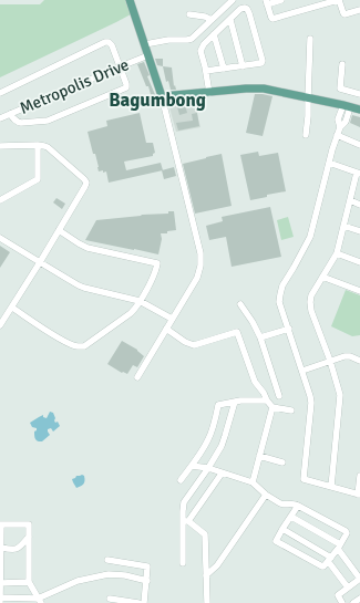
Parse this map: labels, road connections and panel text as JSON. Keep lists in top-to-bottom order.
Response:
{
  "streets": {
    "street": ["Metropolis Drive"]
  },
  "districts": ["Bagumbong"]
}
